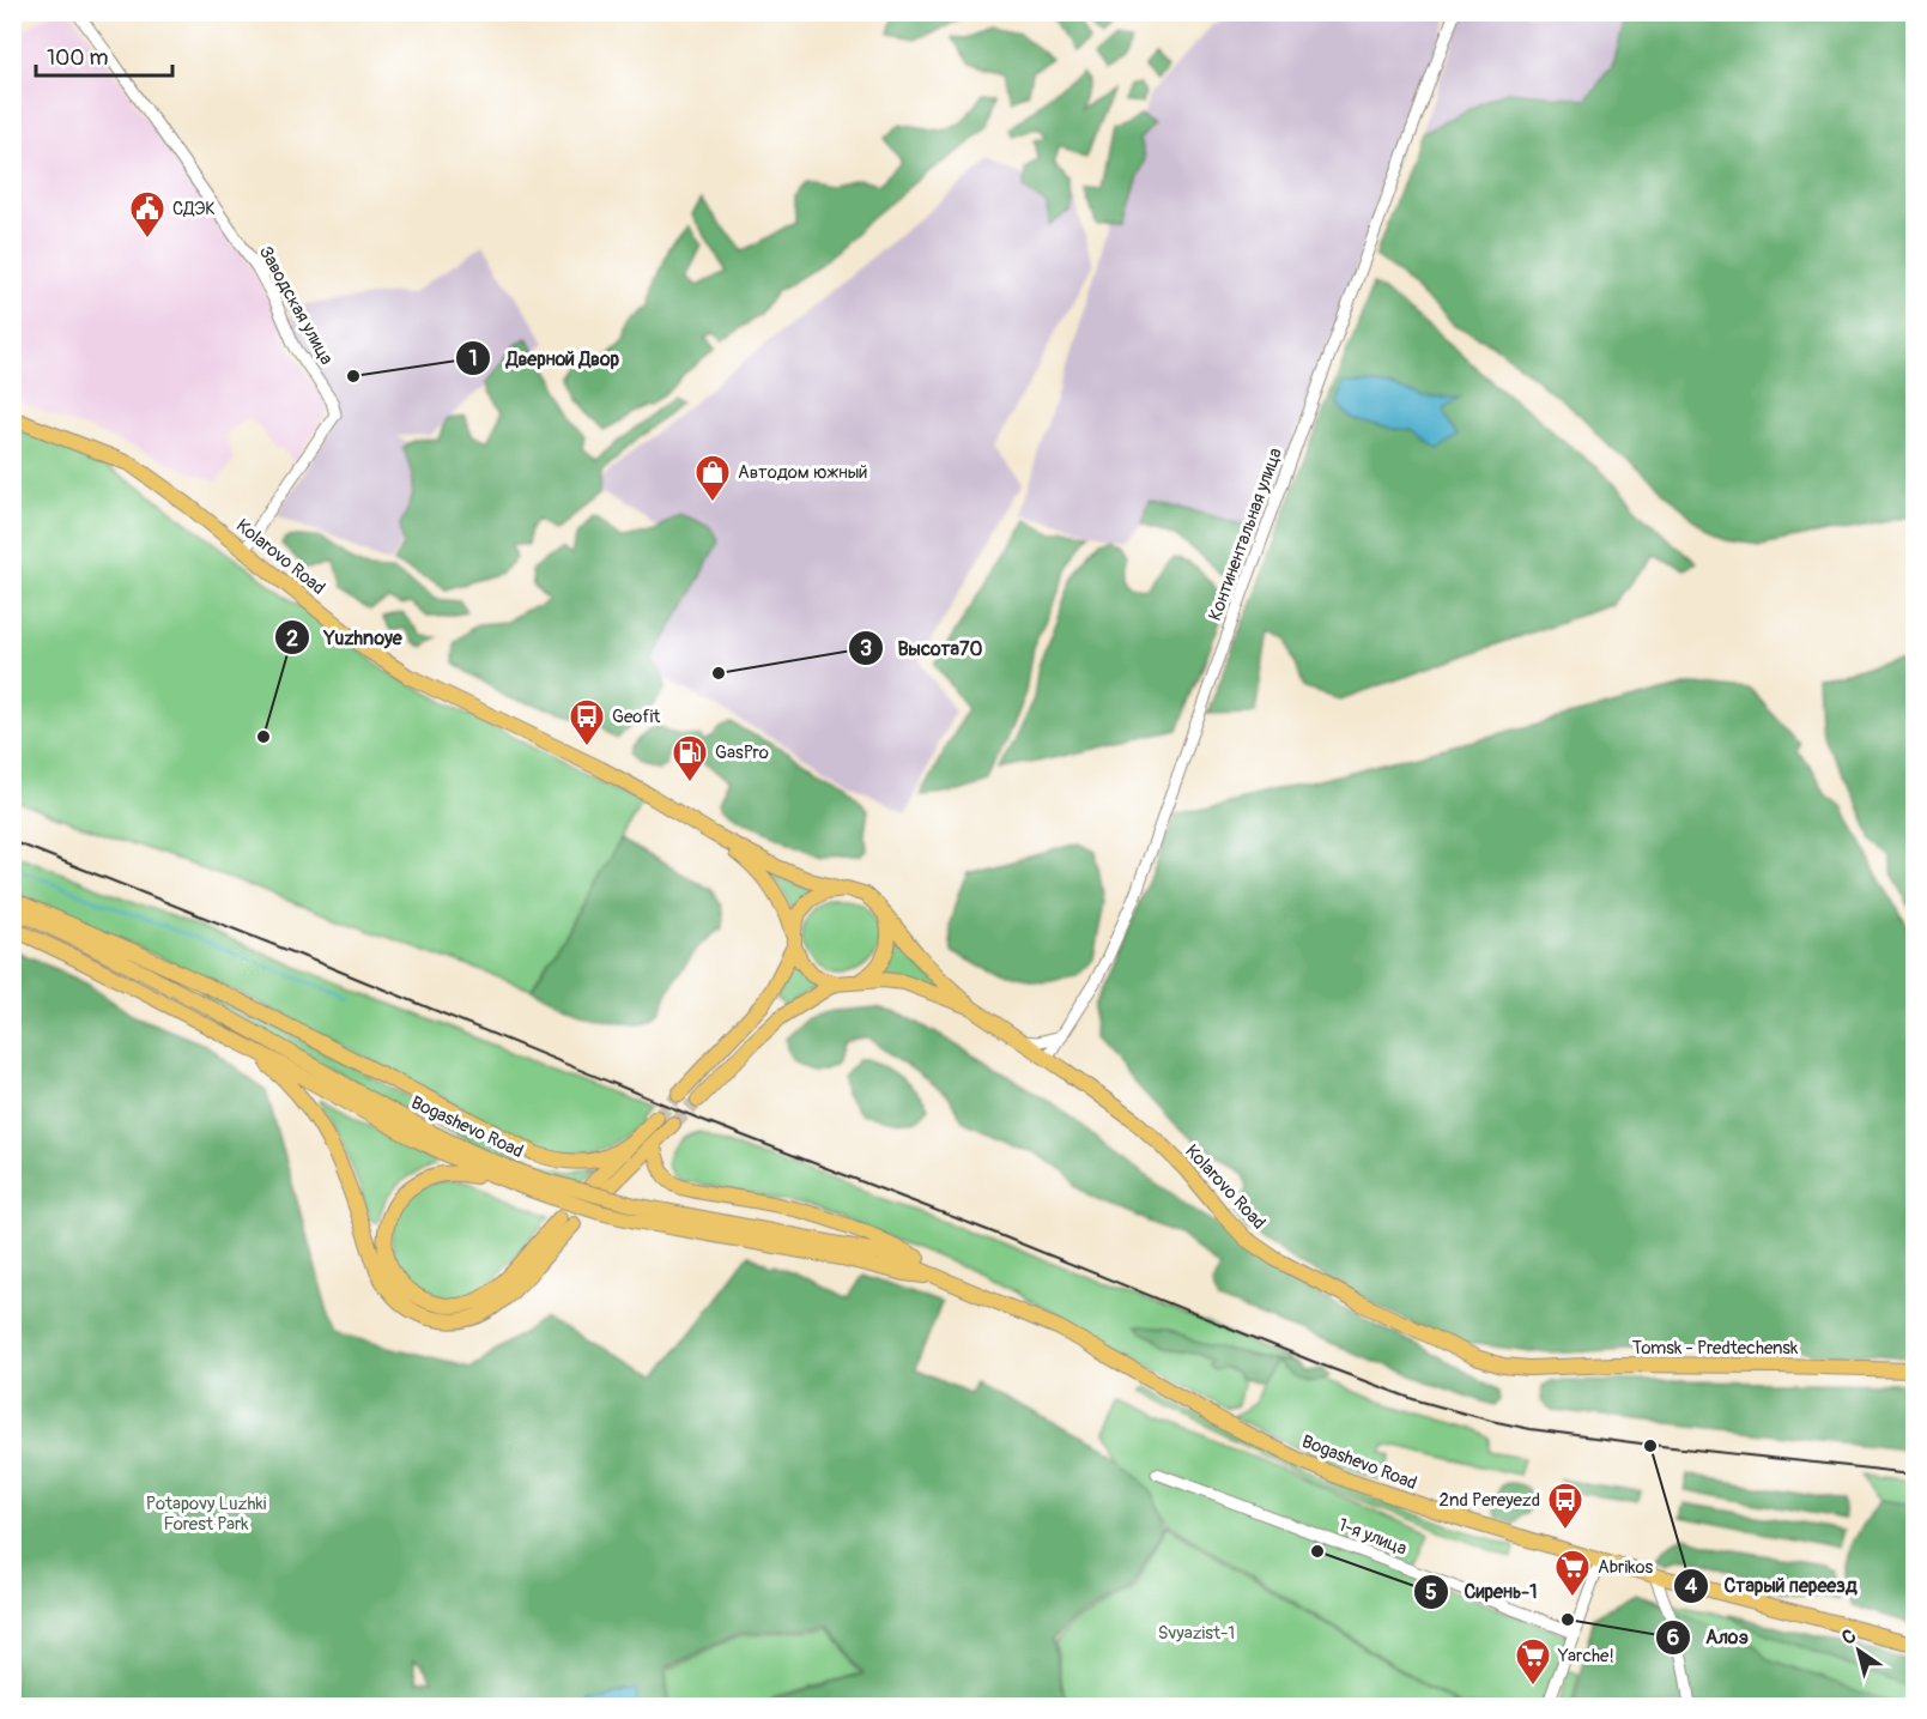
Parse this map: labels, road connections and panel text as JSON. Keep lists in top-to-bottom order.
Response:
{
  "streets": {
    "main road": ["Kolarovo Road", "Bogashevo Road", "Tomsk - Predtechensk"],
    "street": ["Заводская улица", "Континентальная улица", "1-я улица"]
  },
  "crossings": [
    ["Заводская улица", "Kolarovo Road"],
    ["Континентальная улица", "Kolarovo Road"],
    ["Kolarovo Road", "Tomsk - Predtechensk"]
  ],
  "parks": ["Potapovy Luzhki Forest Park", "Svyazist-1"],
  "places": {
    "public building": ["СДЭК"],
    "other": [
      "Дверной Двор",
      "Высота70",
      "Yuzhnoye",
      "Старый переезд",
      "Сирень-1",
      "Алоэ"
    ],
    "shop": ["Автодом южный"],
    "bus stop": ["Geofit", "2nd Pereyezd"],
    "fuel station": ["GasPro"],
    "supermarket": ["Abrikos", "Yarche!"]
  },
  "scale_bar": "100 m",
  "north": "top left"
}
